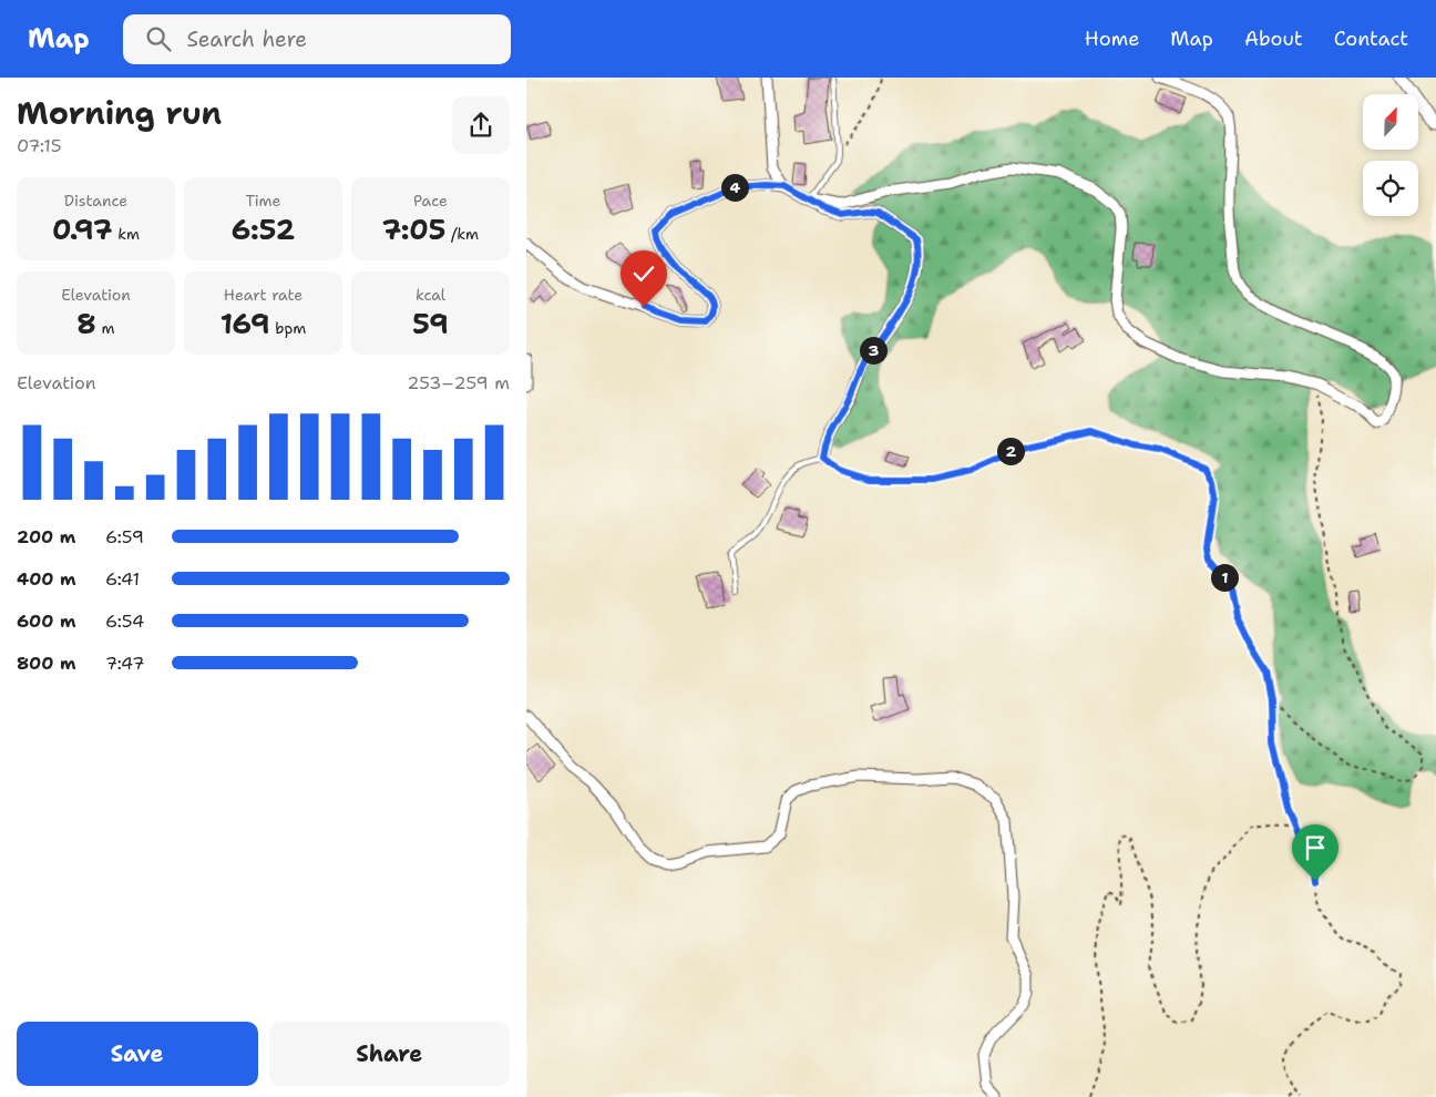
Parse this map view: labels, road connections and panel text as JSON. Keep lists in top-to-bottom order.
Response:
{
  "north": "top right",
  "page": {
    "header": "Map",
    "search": "Search here",
    "nav": [
      "Home",
      "Map",
      "About",
      "Contact"
    ],
    "heading": ["Morning run", "07:15"],
    "stats": [
      ["Distance", "0.97 km"],
      ["Time", "6:52"],
      ["Pace", "7:05 /km"],
      ["Elevation", "8 m"],
      ["Heart rate", "169 bpm"],
      ["kcal", "59"]
    ],
    "pins": [
      "4",
      "3",
      "2",
      "1"
    ],
    "chart": ["Elevation", "253–259 m"],
    "list": [
      {
        "name": "200 m",
        "note": "6:59"
      },
      {
        "name": "400 m",
        "note": "6:41"
      },
      {
        "name": "600 m",
        "note": "6:54"
      },
      {
        "name": "800 m",
        "note": "7:47"
      }
    ],
    "buttons": ["Save", "Share"]
  }
}
